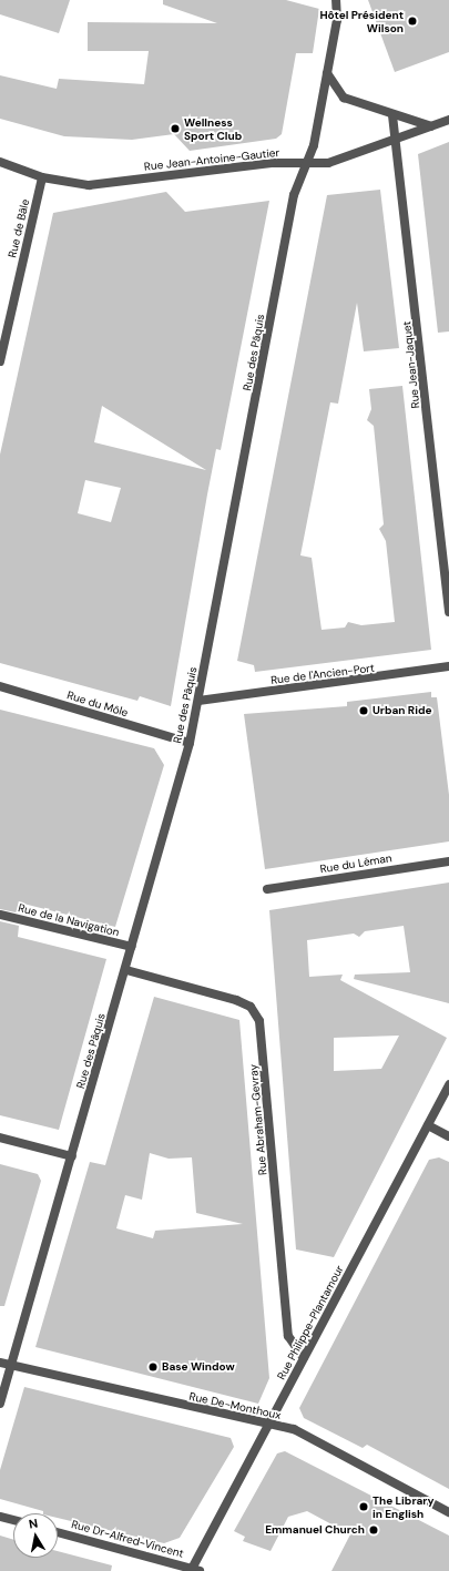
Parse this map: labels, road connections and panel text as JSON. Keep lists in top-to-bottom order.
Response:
{
  "streets": {
    "street": [
      "Rue Jean-Antoine-Gautier",
      "Rue de Bâle",
      "Rue des Pâquis",
      "Rue Jean-Jaquet",
      "Rue de l'Ancien-Port",
      "Rue du Môle",
      "Rue du Léman",
      "Rue de la Navigation",
      "Rue Abraham-Gevray",
      "Rue Philippe-Plantamour",
      "Rue De-Monthoux",
      "Rue Dr-Alfred-Vincent"
    ]
  },
  "crossings": [
    ["Rue Jean-Antoine-Gautier", "Rue de Bâle"],
    ["Rue Jean-Antoine-Gautier", "Rue des Pâquis"],
    ["Rue Jean-Antoine-Gautier", "Rue Jean-Jaquet"],
    ["Rue des Pâquis", "Rue de l'Ancien-Port"],
    ["Rue des Pâquis", "Rue du Môle"],
    ["Rue des Pâquis", "Rue de la Navigation"],
    ["Rue des Pâquis", "Rue Abraham-Gevray"],
    ["Rue des Pâquis", "Rue De-Monthoux"],
    ["Rue Abraham-Gevray", "Rue Philippe-Plantamour"],
    ["Rue Philippe-Plantamour", "Rue De-Monthoux"],
    ["Rue Philippe-Plantamour", "Rue Dr-Alfred-Vincent"]
  ],
  "places": [
    "Hôtel Président Wilson",
    "Wellness Sport Club",
    "Urban Ride",
    "Base Window",
    "The Library in English",
    "Emmanuel Church"
  ],
  "north": "top"
}
